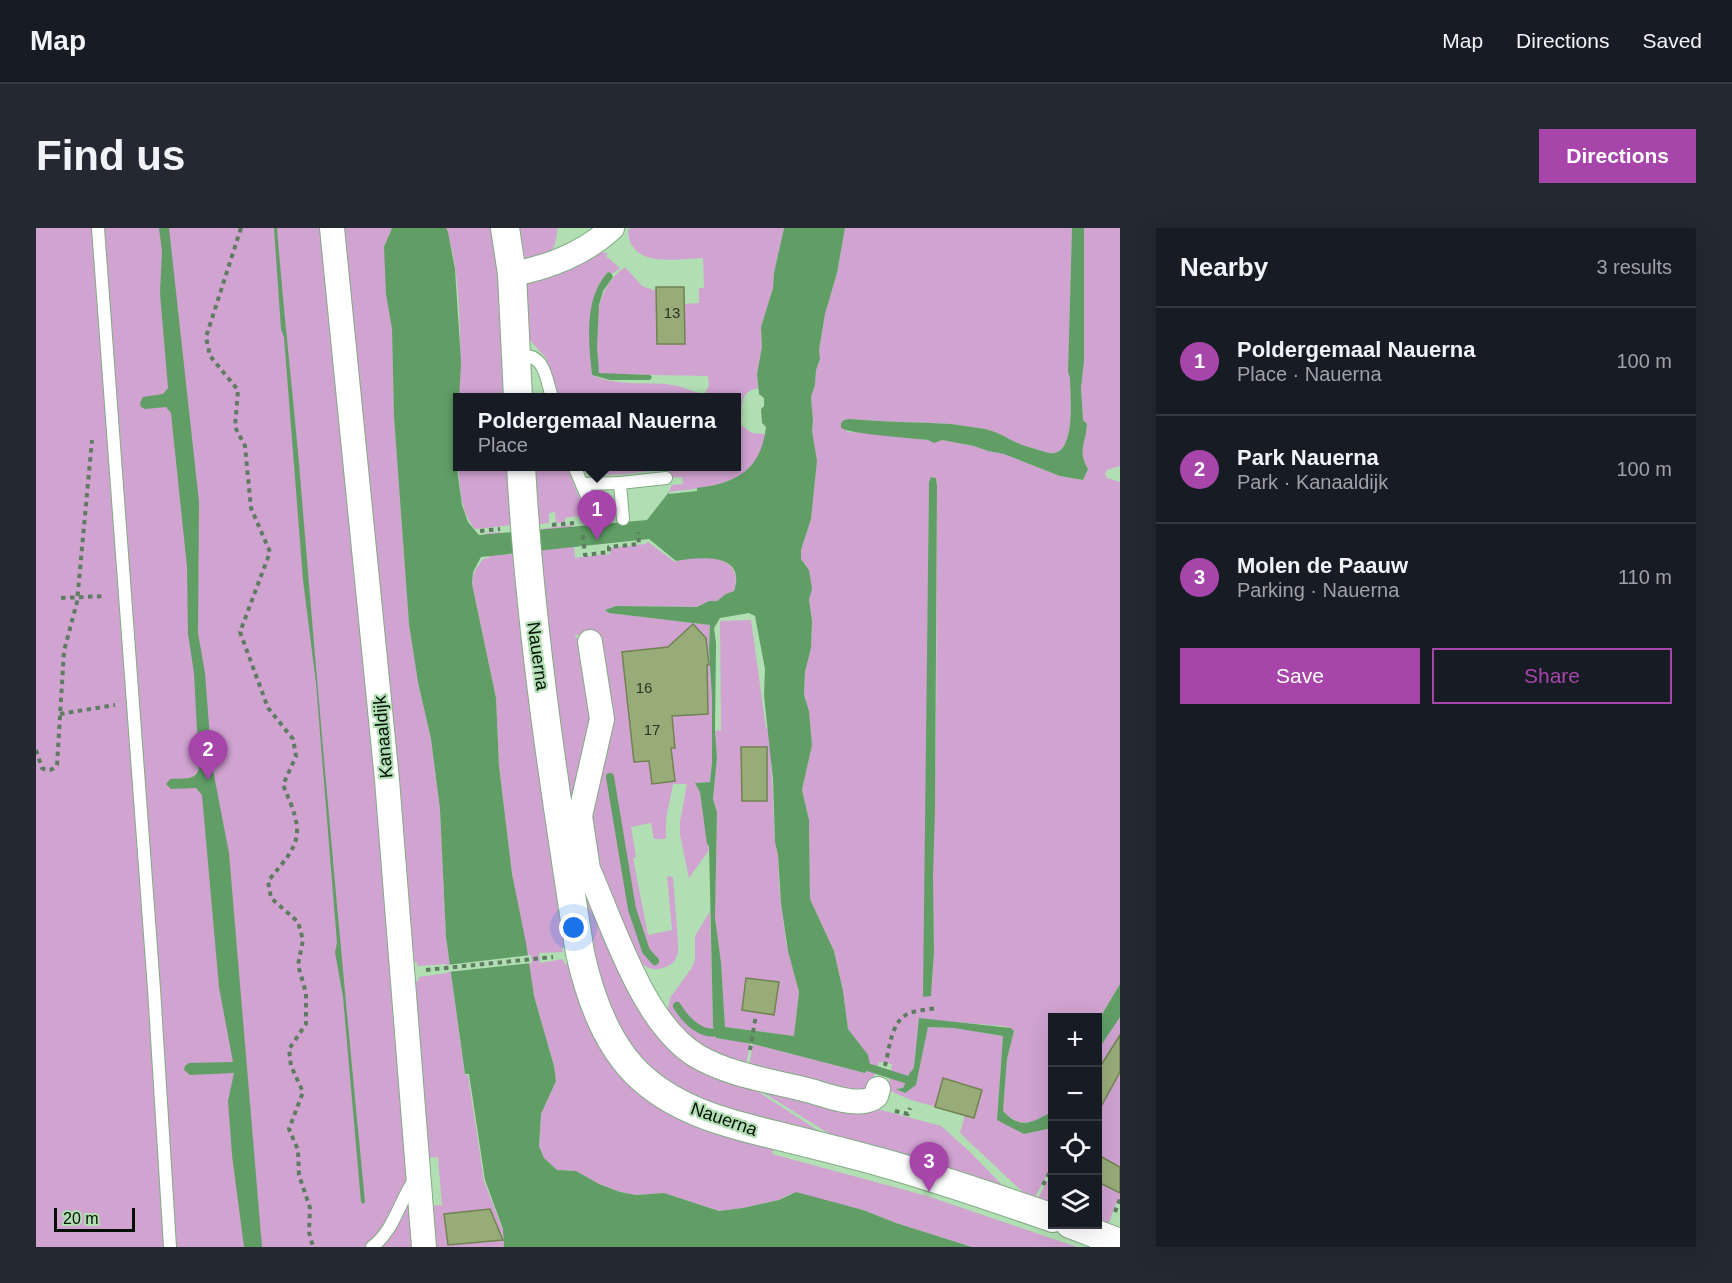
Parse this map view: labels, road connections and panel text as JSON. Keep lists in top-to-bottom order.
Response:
{
  "streets": {
    "street": ["Nauerna", "Kanaaldijk"]
  },
  "house_numbers": ["13", "16", "17"],
  "scale_bar": "20 m",
  "page": {
    "header": "Map",
    "nav": ["Map", "Directions", "Saved"],
    "buttons": [
      "Directions",
      ["Save", "Share"]
    ],
    "title": "Find us",
    "heading": ["Nearby", "3 results"],
    "list": [
      {
        "mark": "1",
        "name": "Poldergemaal Nauerna",
        "note": "Place · Nauerna",
        "value": "100 m"
      },
      {
        "mark": "2",
        "name": "Park Nauerna",
        "note": "Park · Kanaaldijk",
        "value": "100 m"
      },
      {
        "mark": "3",
        "name": "Molen de Paauw",
        "note": "Parking · Nauerna",
        "value": "110 m"
      }
    ],
    "popup": ["Poldergemaal Nauerna", "Place"],
    "pins": ["1", "2", "3"],
    "map_buttons": ["+", "−"],
    "scale": "20 m"
  }
}
